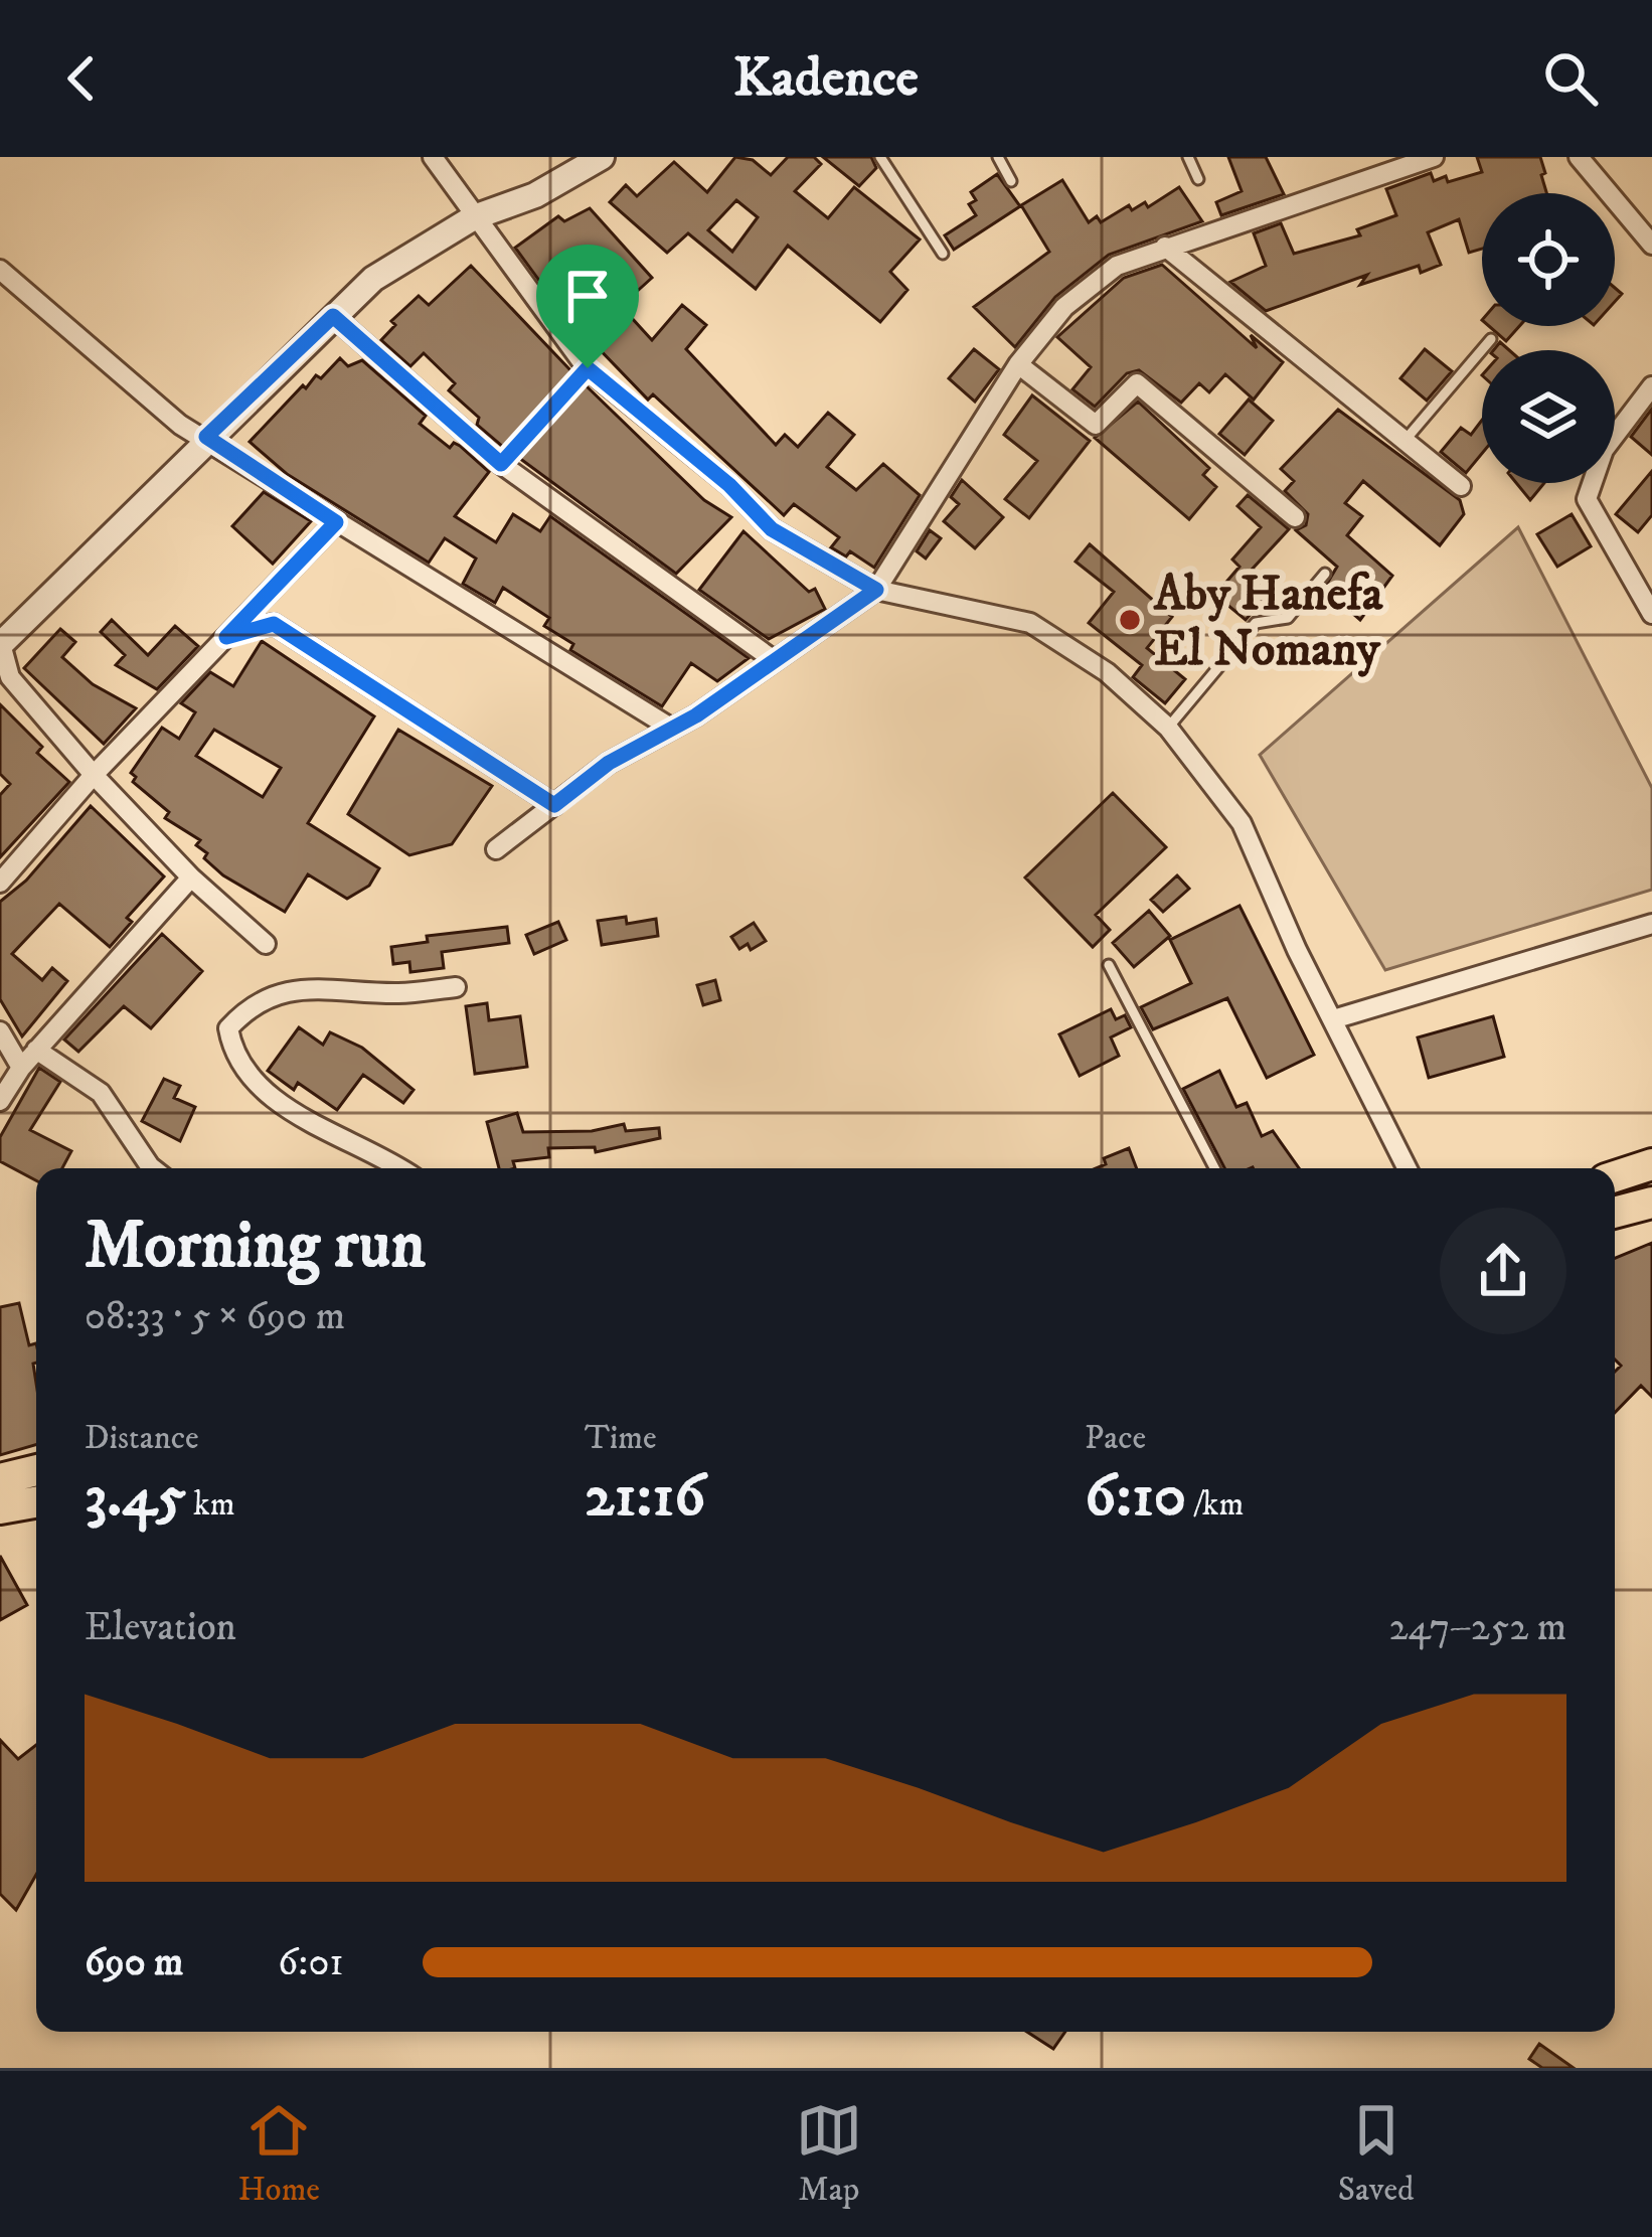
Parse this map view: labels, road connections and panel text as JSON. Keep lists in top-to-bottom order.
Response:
{
  "places": ["Aby Hanefa El Nomany"],
  "page": {
    "header": "Kadence",
    "heading": ["Morning run", "08:33 · 5 × 690 m"],
    "stats": [
      ["Distance", "3.45 km"],
      ["Time", "21:16"],
      ["Pace", "6:10 /km"]
    ],
    "chart": ["Elevation", "247–252 m"],
    "list": [
      {
        "name": "690 m",
        "note": "6:01"
      }
    ],
    "tabs": ["Home", "Map", "Saved"]
  }
}
